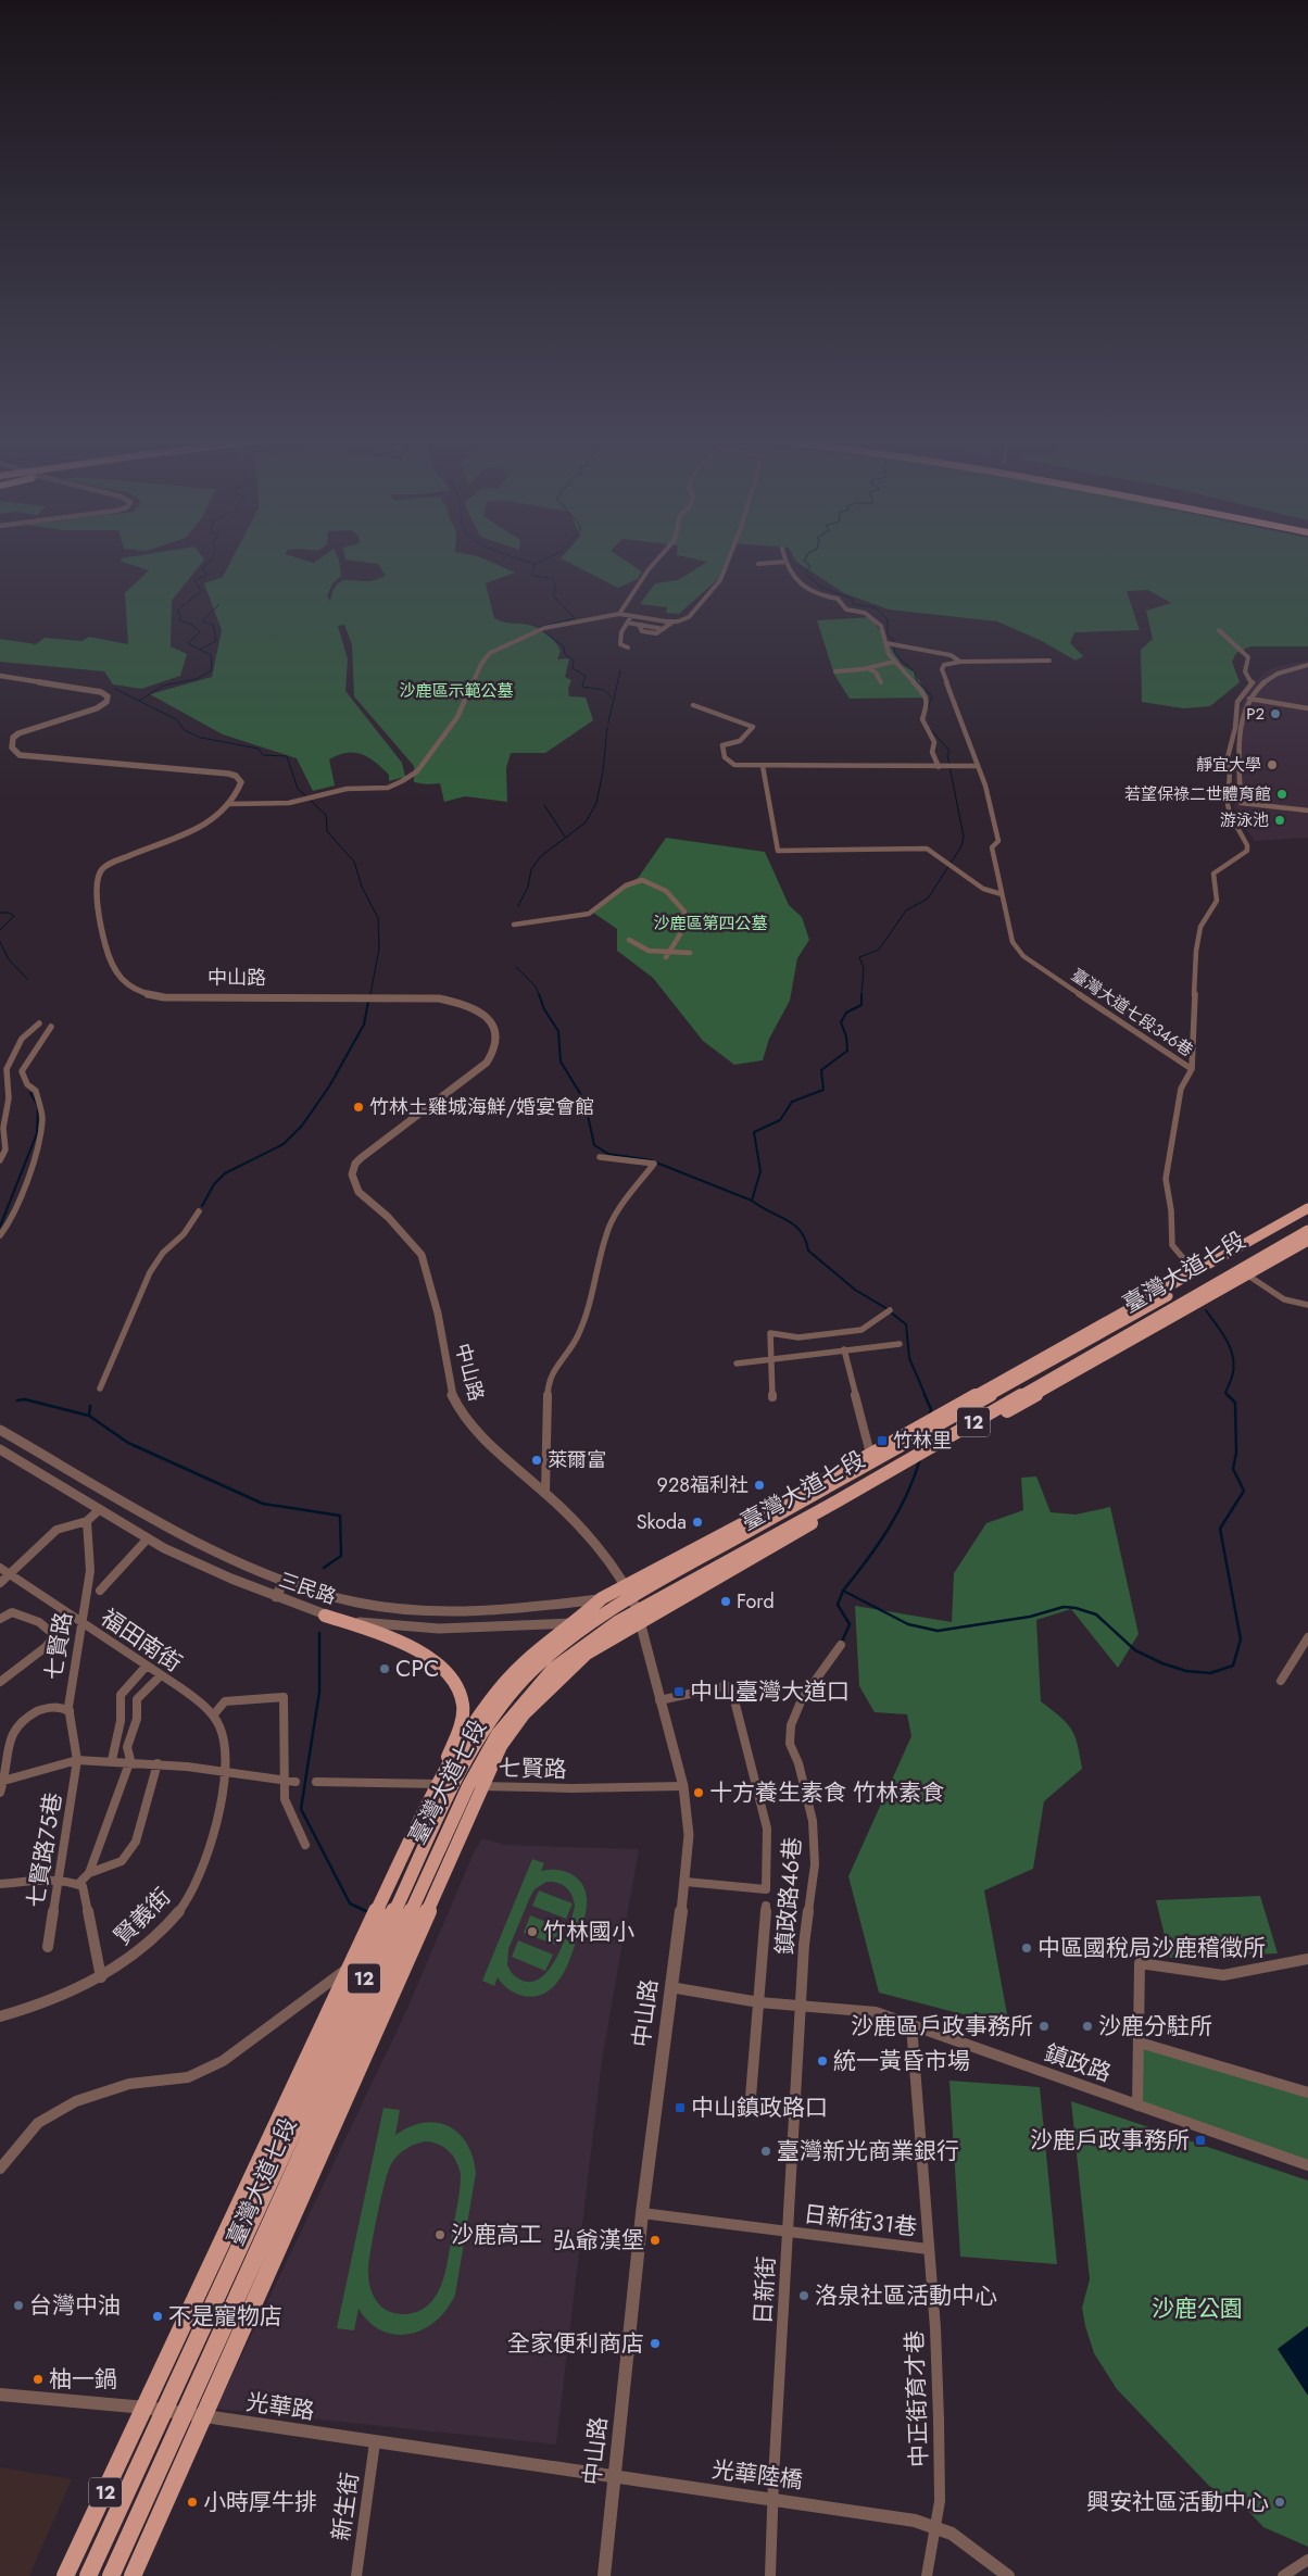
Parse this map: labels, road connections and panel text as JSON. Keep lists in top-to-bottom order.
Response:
{
  "streets": {
    "main road": ["臺灣大道七段", "12"],
    "street": [
      "中山路",
      "臺灣大道七段346巷",
      "三民路",
      "福田南街",
      "七賢路",
      "七賢路75巷",
      "鎮政路46巷",
      "賢義街",
      "鎮政路",
      "日新街31巷",
      "日新街",
      "中正街育才巷",
      "光華路",
      "光華陸橋",
      "新生街"
    ]
  },
  "crossings": [
    ["中山路", "臺灣大道七段"],
    ["中山路", "七賢路"],
    ["中山路", "鎮政路"],
    ["中山路", "日新街31巷"],
    ["臺灣大道七段", "三民路"],
    ["臺灣大道七段", "七賢路"],
    ["臺灣大道七段", "光華路"],
    ["福田南街", "七賢路"],
    ["七賢路", "七賢路75巷"],
    ["鎮政路46巷", "鎮政路"],
    ["鎮政路46巷", "日新街"],
    ["鎮政路", "日新街"],
    ["鎮政路", "中正街育才巷"],
    ["日新街31巷", "日新街"],
    ["日新街31巷", "中正街育才巷"],
    ["光華路", "光華陸橋"],
    ["光華路", "新生街"]
  ],
  "parks": ["沙鹿區示範公墓", "沙鹿區第四公墓", "沙鹿公園"],
  "places": {
    "other": [
      "P2",
      "靜宜大學",
      "若望保祿二世體育館",
      "游泳池",
      "竹林土雞城海鮮/婚宴會館",
      "萊爾富",
      "928福利社",
      "Skoda",
      "Ford",
      "CPC",
      "十方養生素食 竹林素食",
      "竹林國小",
      "中區國稅局沙鹿稽徵所",
      "沙鹿區戶政事務所",
      "沙鹿分駐所",
      "統一黃昏市場",
      "臺灣新光商業銀行",
      "沙鹿高工",
      "弘爺漢堡",
      "洛泉社區活動中心",
      "台灣中油",
      "不是寵物店",
      "全家便利商店",
      "柚一鍋",
      "小時厚牛排",
      "興安社區活動中心"
    ],
    "transit": [
      "竹林里",
      "中山臺灣大道口",
      "中山鎮政路口",
      "沙鹿戶政事務所"
    ]
  }
}
